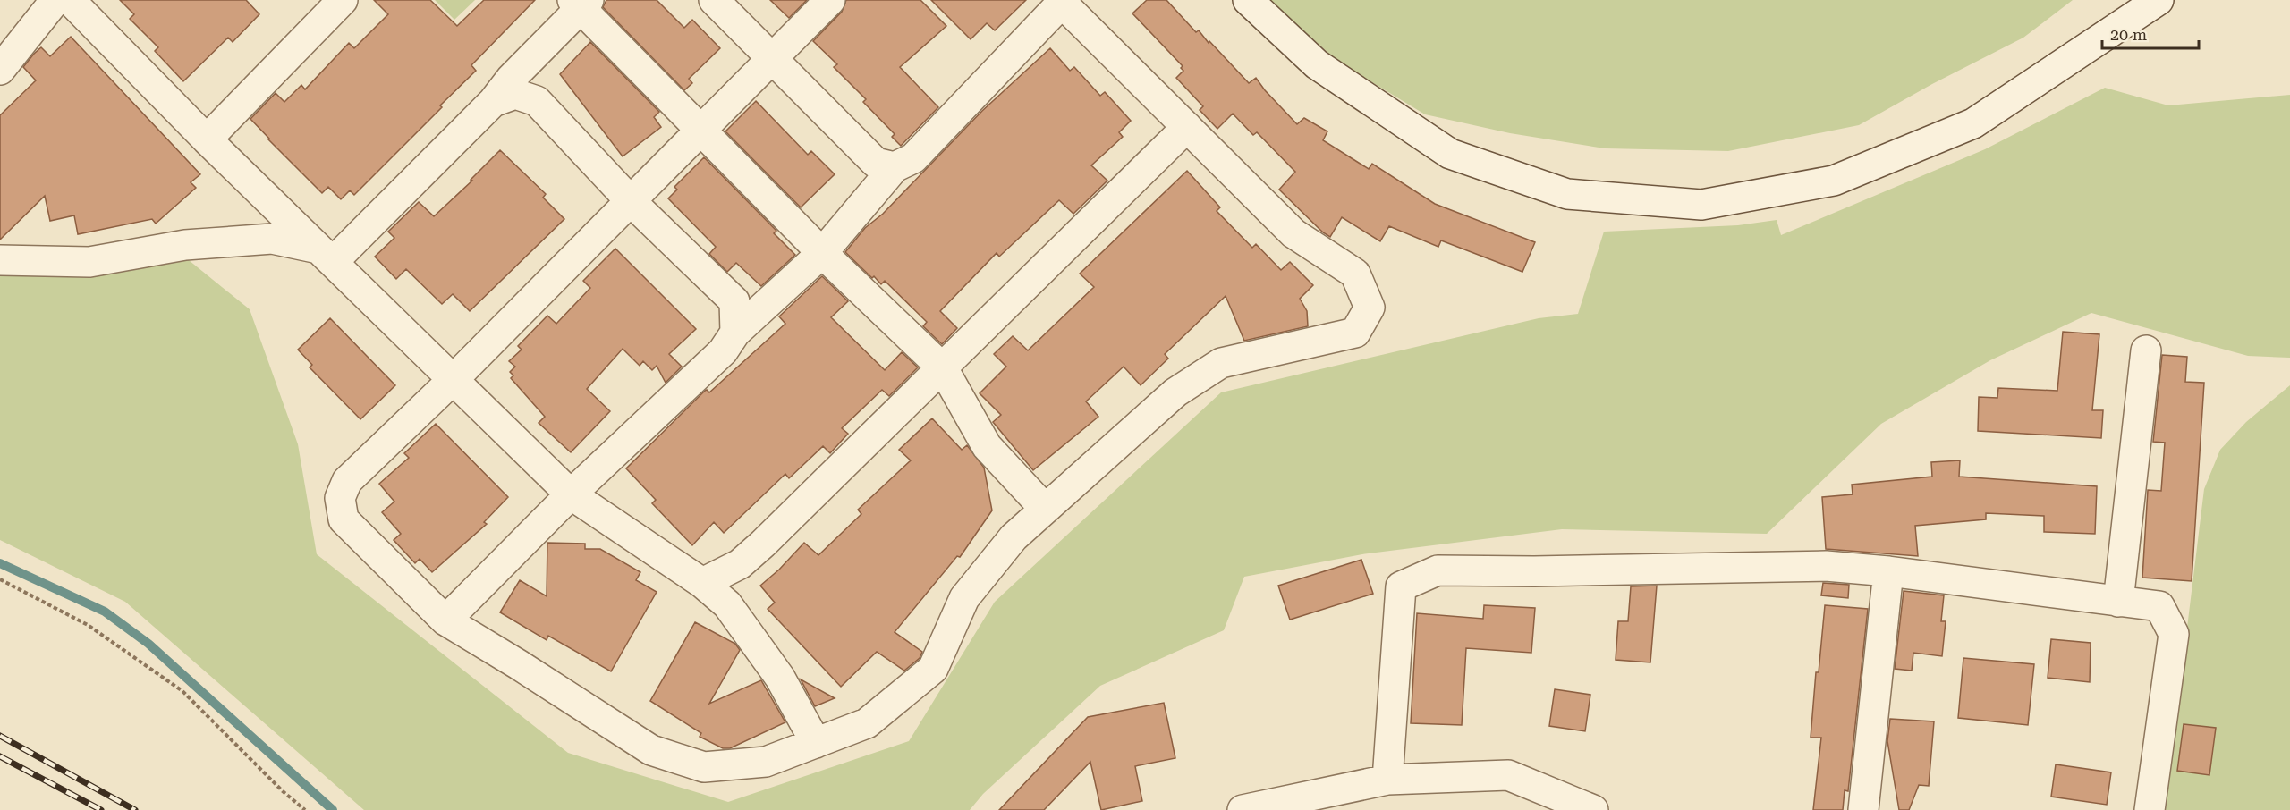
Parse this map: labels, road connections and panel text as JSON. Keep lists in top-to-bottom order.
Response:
{
  "scale_bar": "20 m"
}
